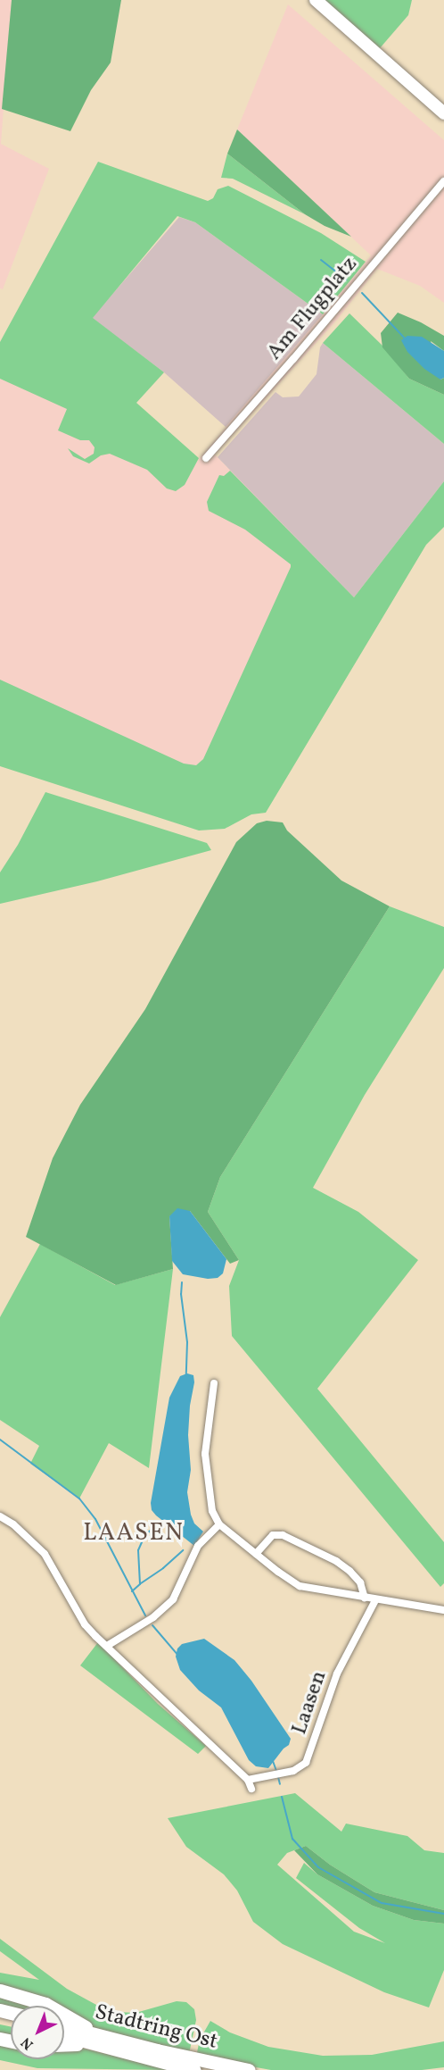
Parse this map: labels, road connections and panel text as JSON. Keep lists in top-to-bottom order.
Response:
{
  "streets": {
    "highway": ["Stadtring Ost"],
    "street": ["Am Flugplatz", "Laasen"]
  },
  "districts": ["LAASEN"],
  "north": "bottom left"
}
